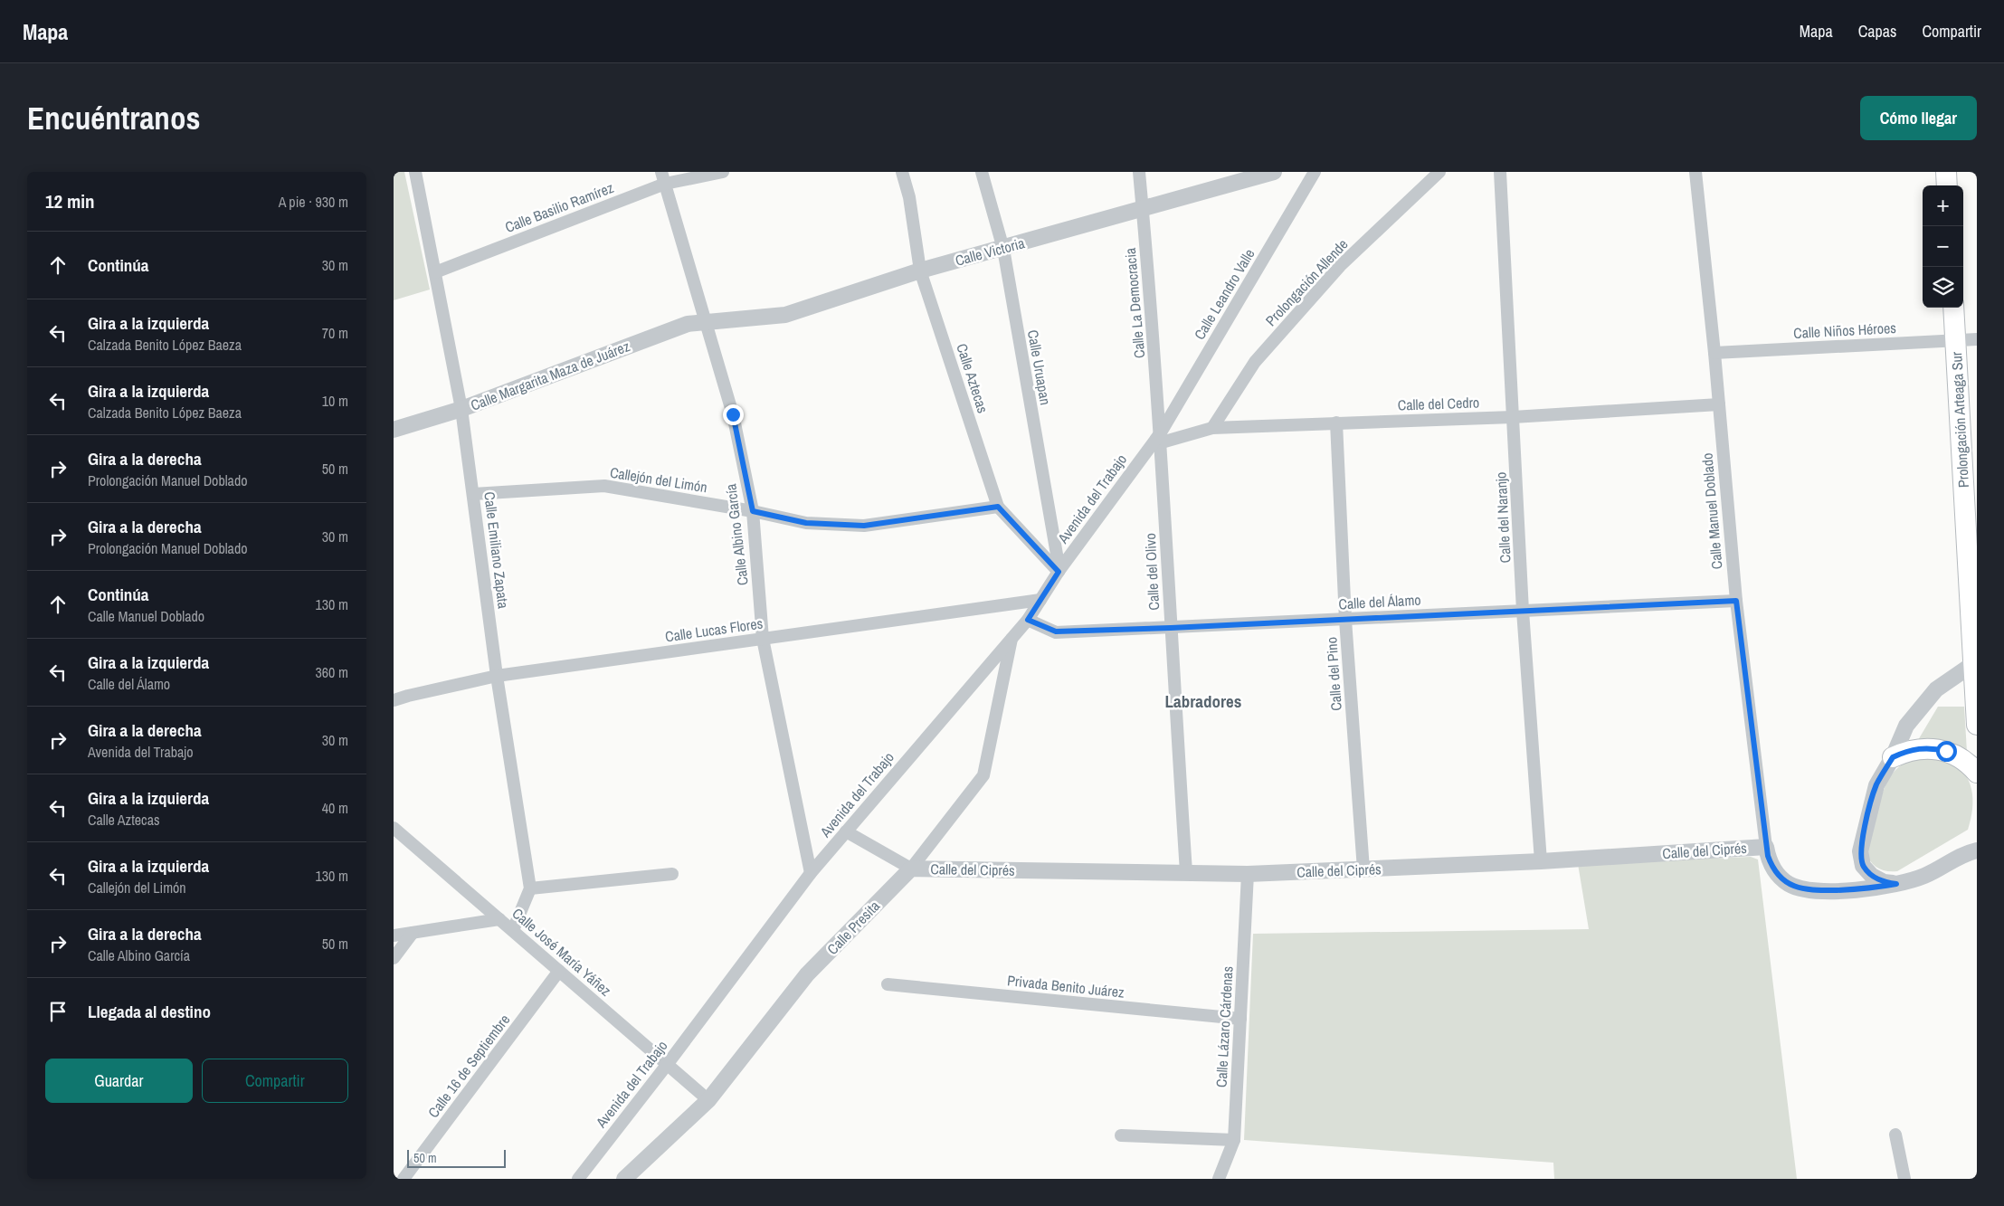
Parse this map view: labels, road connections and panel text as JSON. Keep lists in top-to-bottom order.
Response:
{
  "streets": {
    "main road": ["Prolongación Arteaga Sur"],
    "street": [
      "Calle Basilio Ramírez",
      "Calle Victoria",
      "Prolongación Allende",
      "Calle Leandro Valle",
      "Calle La Democracia",
      "Calle Niños Héroes",
      "Calle Uruapan",
      "Calle Margarita Maza de Juárez",
      "Calle Aztecas",
      "Calle del Cedro",
      "Callejón del Limón",
      "Avenida del Trabajo",
      "Calle Manuel Doblado",
      "Calle del Naranjo",
      "Calle Albino García",
      "Calle Emiliano Zapata",
      "Calle del Olivo",
      "Calle del Álamo",
      "Calle Lucas Flores",
      "Calle del Pino",
      "Calle del Ciprés",
      "Calle Presita",
      "Calle José María Yáñez",
      "Privada Benito Juárez",
      "Calle Lázaro Cárdenas",
      "Calle 16 de Septiembre"
    ]
  },
  "crossings": [
    ["Calle Basilio Ramírez", "Calle Albino García"],
    ["Calle Basilio Ramírez", "Calle Emiliano Zapata"],
    ["Calle Victoria", "Calle La Democracia"],
    ["Calle Victoria", "Calle Uruapan"],
    ["Calle Victoria", "Calle Margarita Maza de Juárez"],
    ["Calle Victoria", "Calle Aztecas"],
    ["Calle Victoria", "Calle Albino García"],
    ["Prolongación Allende", "Calle del Cedro"],
    ["Calle Leandro Valle", "Calle La Democracia"],
    ["Calle Leandro Valle", "Calle del Cedro"],
    ["Calle Leandro Valle", "Avenida del Trabajo"],
    ["Calle Leandro Valle", "Calle del Olivo"],
    ["Calle La Democracia", "Calle del Cedro"],
    ["Calle La Democracia", "Avenida del Trabajo"],
    ["Calle La Democracia", "Calle del Olivo"],
    ["Calle Niños Héroes", "Prolongación Arteaga Sur"],
    ["Calle Niños Héroes", "Calle Manuel Doblado"],
    ["Calle Uruapan", "Calle Aztecas"],
    ["Calle Uruapan", "Avenida del Trabajo"],
    ["Calle Margarita Maza de Juárez", "Calle Albino García"],
    ["Calle Margarita Maza de Juárez", "Calle Emiliano Zapata"],
    ["Calle Aztecas", "Callejón del Limón"],
    ["Calle Aztecas", "Avenida del Trabajo"],
    ["Calle del Cedro", "Avenida del Trabajo"],
    ["Calle del Cedro", "Calle Manuel Doblado"],
    ["Calle del Cedro", "Calle del Naranjo"],
    ["Calle del Cedro", "Calle del Olivo"],
    ["Calle del Cedro", "Calle del Pino"],
    ["Callejón del Limón", "Calle Albino García"],
    ["Callejón del Limón", "Calle Emiliano Zapata"],
    ["Avenida del Trabajo", "Calle Albino García"],
    ["Avenida del Trabajo", "Calle del Olivo"],
    ["Avenida del Trabajo", "Calle del Álamo"],
    ["Avenida del Trabajo", "Calle Lucas Flores"],
    ["Avenida del Trabajo", "Calle Presita"],
    ["Avenida del Trabajo", "Calle José María Yáñez"],
    ["Calle Manuel Doblado", "Calle del Álamo"],
    ["Calle Manuel Doblado", "Calle del Ciprés"],
    ["Calle del Naranjo", "Calle del Álamo"],
    ["Calle del Naranjo", "Calle del Ciprés"],
    ["Calle Albino García", "Calle Lucas Flores"],
    ["Calle Emiliano Zapata", "Calle Lucas Flores"],
    ["Calle del Olivo", "Calle del Álamo"],
    ["Calle del Olivo", "Calle del Ciprés"],
    ["Calle del Álamo", "Calle del Pino"],
    ["Calle del Pino", "Calle del Ciprés"],
    ["Calle del Ciprés", "Calle Presita"],
    ["Calle del Ciprés", "Calle Lázaro Cárdenas"],
    ["Calle Presita", "Calle José María Yáñez"],
    ["Calle José María Yáñez", "Calle 16 de Septiembre"],
    ["Privada Benito Juárez", "Calle Lázaro Cárdenas"]
  ],
  "districts": ["Labradores"],
  "scale_bar": "50 m",
  "page": {
    "header": "Mapa",
    "nav": ["Mapa", "Capas", "Compartir"],
    "buttons": [
      "Cómo llegar",
      ["Guardar", "Compartir"]
    ],
    "title": "Encuéntranos",
    "heading": ["12 min", "A pie · 930 m"],
    "map_buttons": ["+", "−"],
    "list": [
      ["Continúa", "30 m"],
      ["Gira a la izquierda", "Calzada Benito López Baeza", "70 m"],
      ["Gira a la izquierda", "Calzada Benito López Baeza", "10 m"],
      ["Gira a la derecha", "Prolongación Manuel Doblado", "50 m"],
      ["Gira a la derecha", "Prolongación Manuel Doblado", "30 m"],
      ["Continúa", "Calle Manuel Doblado", "130 m"],
      ["Gira a la izquierda", "Calle del Álamo", "360 m"],
      ["Gira a la derecha", "Avenida del Trabajo", "30 m"],
      ["Gira a la izquierda", "Calle Aztecas", "40 m"],
      ["Gira a la izquierda", "Callejón del Limón", "130 m"],
      ["Gira a la derecha", "Calle Albino García", "50 m"],
      "Llegada al destino"
    ],
    "scale": "50 m"
  }
}
